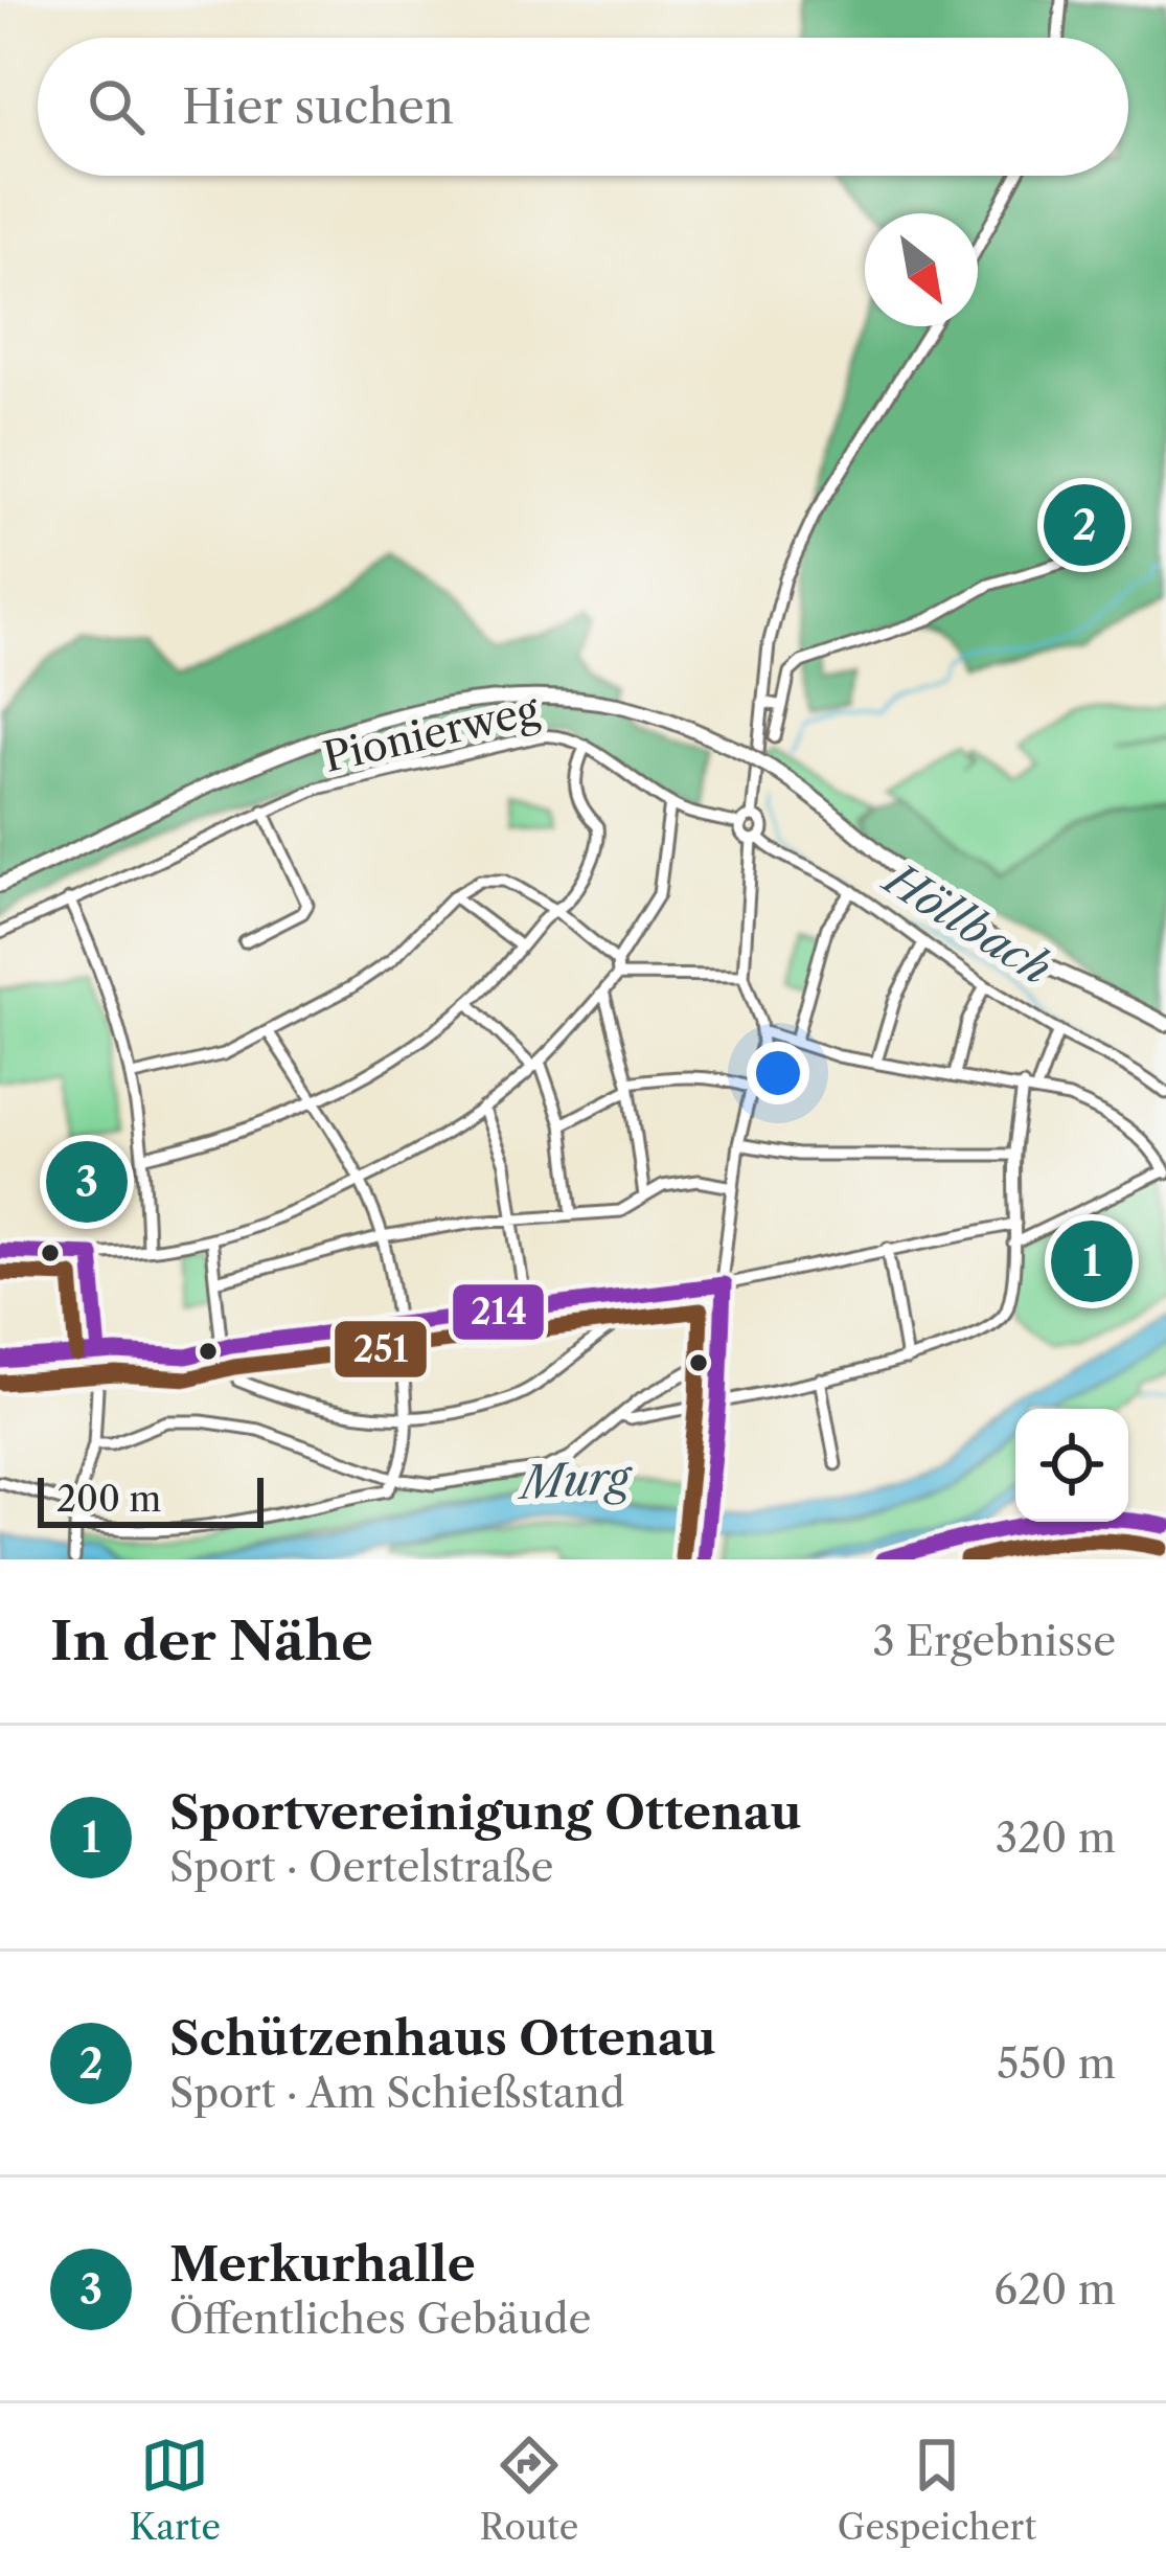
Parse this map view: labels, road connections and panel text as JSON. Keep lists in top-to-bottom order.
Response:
{
  "streets": {
    "street": ["Pionierweg"]
  },
  "water": ["Höllbach", "Murg"],
  "lines": ["transit line 214", "transit line 251"],
  "scale_bar": "200 m",
  "north": "bottom right",
  "page": {
    "search": "Hier suchen",
    "pins": ["2", "3", "1"],
    "scale": "200 m",
    "heading": ["In der Nähe", "3 Ergebnisse"],
    "list": [
      {
        "mark": "1",
        "name": "Sportvereinigung Ottenau",
        "note": "Sport · Oertelstraße",
        "value": "320 m"
      },
      {
        "mark": "2",
        "name": "Schützenhaus Ottenau",
        "note": "Sport · Am Schießstand",
        "value": "550 m"
      },
      {
        "mark": "3",
        "name": "Merkurhalle",
        "note": "Öffentliches Gebäude",
        "value": "620 m"
      }
    ],
    "nav": ["Karte", "Route", "Gespeichert"]
  }
}
